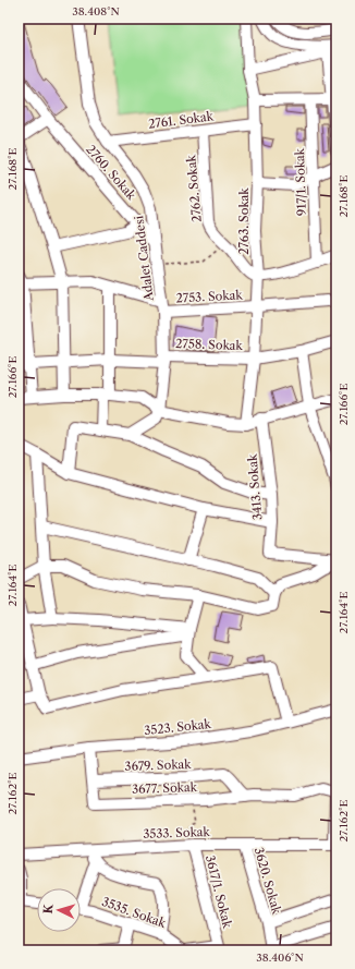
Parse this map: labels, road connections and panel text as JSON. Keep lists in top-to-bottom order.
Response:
{
  "streets": {
    "street": [
      "2761. Sokak",
      "2760. Sokak",
      "917/1. Sokak",
      "2762. Sokak",
      "2763. Sokak",
      "Adalet Caddesi",
      "2753. Sokak",
      "2758. Sokak",
      "3413. Sokak",
      "3523. Sokak",
      "3679. Sokak",
      "3677. Sokak",
      "3533. Sokak",
      "3620. Sokak",
      "3617/1. Sokak",
      "3535. Sokak"
    ]
  },
  "crossings": [
    ["2761. Sokak", "2762. Sokak"],
    ["2761. Sokak", "2763. Sokak"],
    ["2761. Sokak", "Adalet Caddesi"],
    ["2760. Sokak", "Adalet Caddesi"],
    ["2762. Sokak", "2763. Sokak"],
    ["2763. Sokak", "2753. Sokak"],
    ["2763. Sokak", "2758. Sokak"],
    ["Adalet Caddesi", "2753. Sokak"],
    ["Adalet Caddesi", "2758. Sokak"],
    ["3679. Sokak", "3677. Sokak"],
    ["3533. Sokak", "3620. Sokak"],
    ["3533. Sokak", "3617/1. Sokak"],
    ["3617/1. Sokak", "3535. Sokak"]
  ],
  "north": "left",
  "coordinates": [
    "38.408°N",
    "27.168°E",
    "27.166°E",
    "27.164°E",
    "27.162°E",
    "38.406°N"
  ]
}
